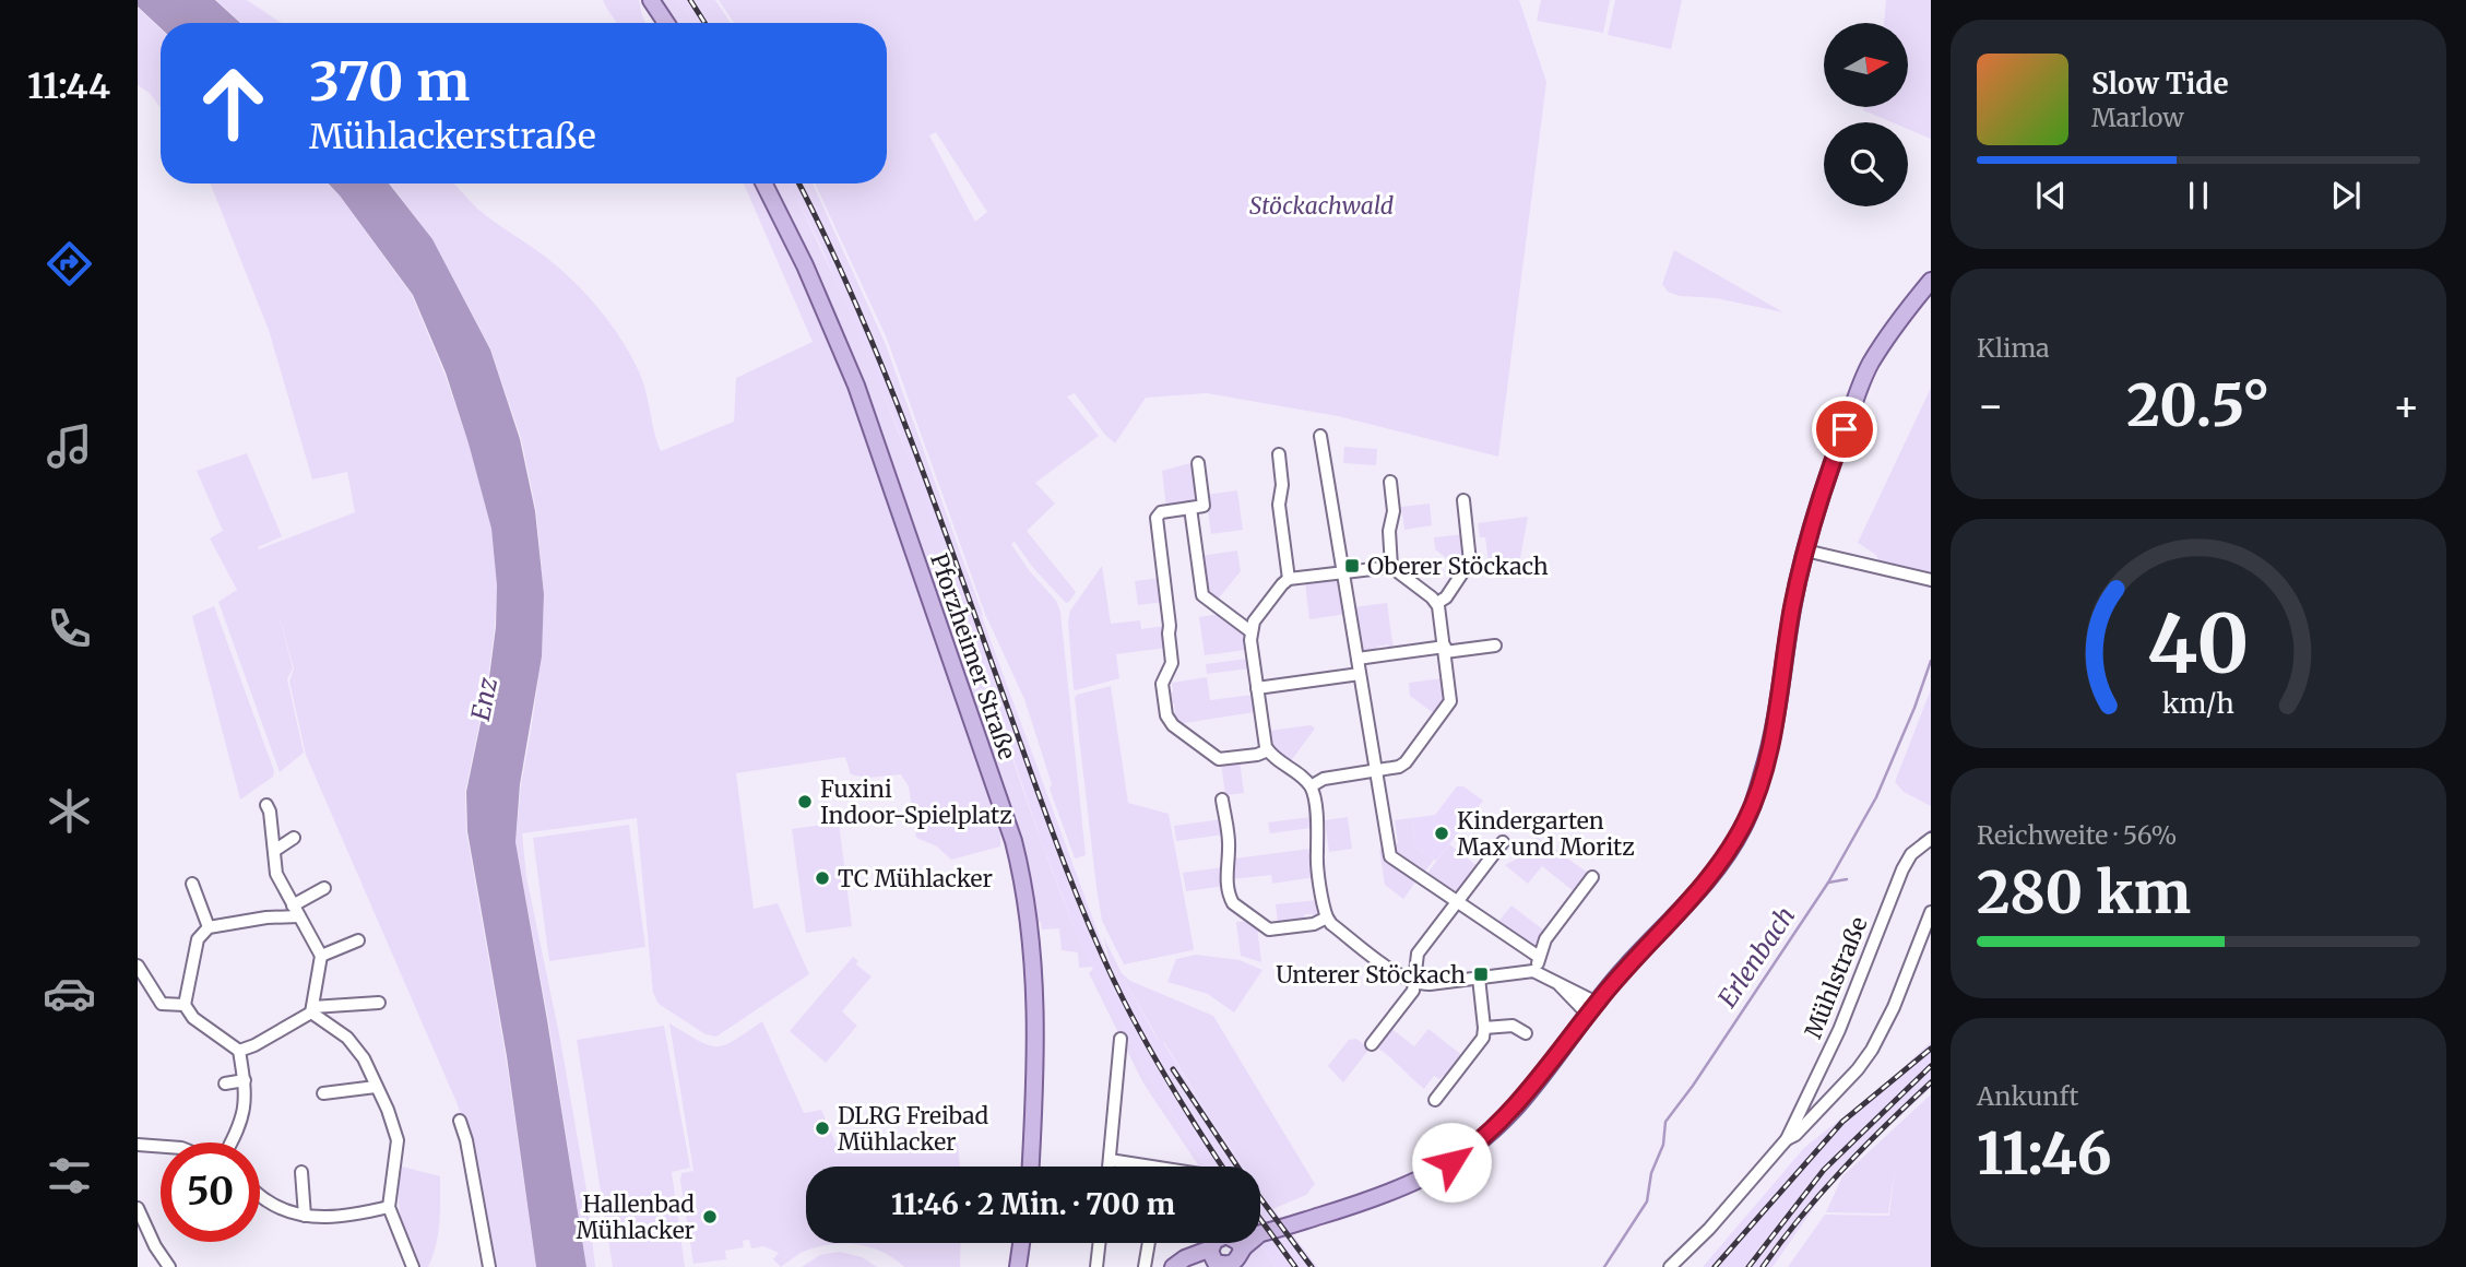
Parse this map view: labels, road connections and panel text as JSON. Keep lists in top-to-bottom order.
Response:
{
  "streets": {
    "main road": ["Pforzheimer Straße"],
    "street": ["Mühlstraße"]
  },
  "water": ["Enz", "Erlenbach"],
  "parks": ["Stöckachwald"],
  "places": {
    "transit": ["Oberer Stöckach", "Unterer Stöckach"],
    "other": [
      "Fuxini Indoor-Spielplatz",
      "Kindergarten Max und Moritz",
      "TC Mühlacker",
      "DLRG Freibad Mühlacker",
      "Hallenbad Mühlacker"
    ]
  },
  "north": "right",
  "page": {
    "tabs": "11:44",
    "turn": ["370 m", "Mühlackerstraße"],
    "song": ["Slow Tide", "Marlow"],
    "tile": [
      "Klima",
      ["Reichweite · 56%", "280 km"],
      ["Ankunft", "11:46"]
    ],
    "heat": ["−", "20.5°", "+"],
    "limit": "50",
    "trip": "11:46 · 2 Min. · 700 m",
    "gauge": ["40", "km/h"]
  }
}
